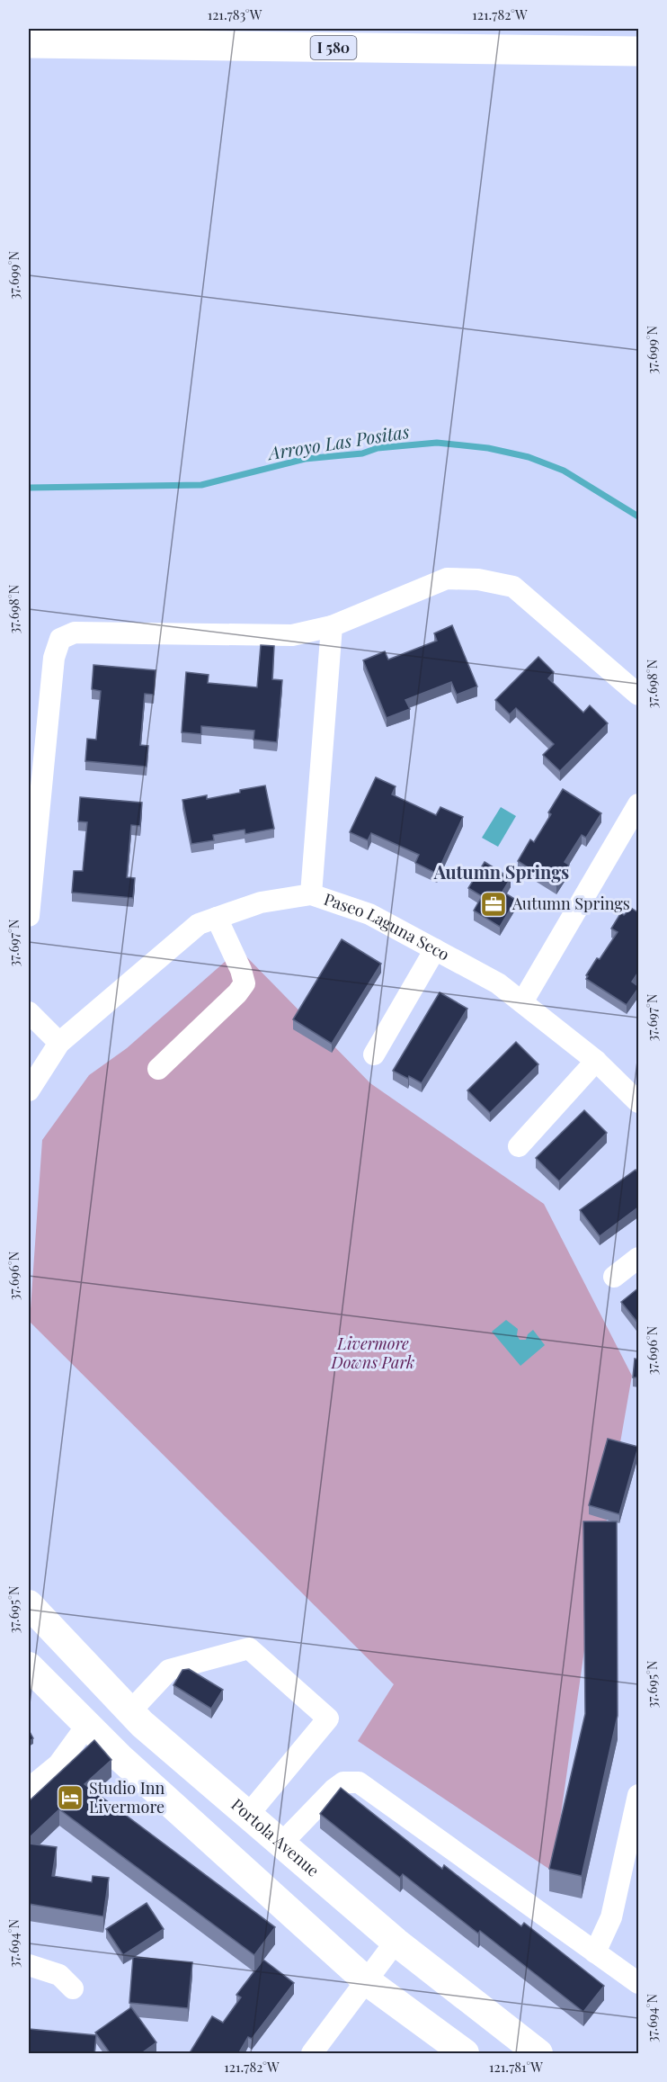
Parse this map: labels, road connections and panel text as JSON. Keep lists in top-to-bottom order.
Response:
{
  "streets": {
    "highway": ["I 580"],
    "main road": ["Portola Avenue"],
    "street": ["Paseo Laguna Seco"]
  },
  "districts": ["Autumn Springs"],
  "water": ["Arroyo Las Positas"],
  "parks": ["Livermore Downs Park"],
  "places": {
    "office": ["Autumn Springs"],
    "hotel": ["Studio Inn Livermore"]
  },
  "coordinates": [
    "121.783°W",
    "121.782°W",
    "37.699°N",
    "37.698°N",
    "37.697°N",
    "37.696°N",
    "37.695°N",
    "37.694°N",
    "121.781°W"
  ]
}
